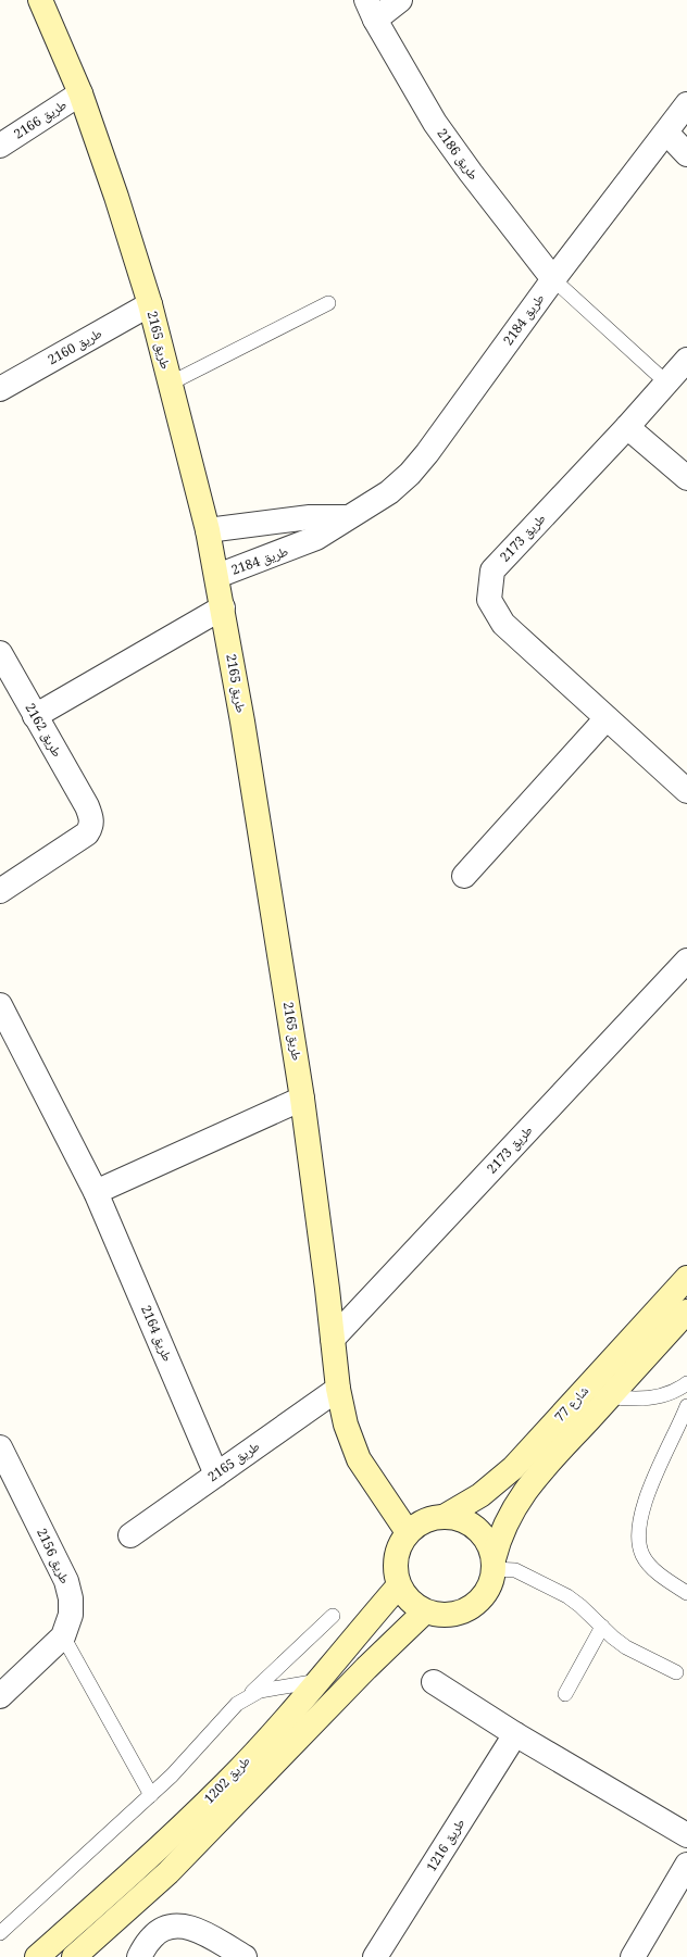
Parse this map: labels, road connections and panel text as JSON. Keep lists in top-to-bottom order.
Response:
{
  "streets": {
    "street": [
      "طريق 2166",
      "طريق 2186",
      "طريق 2184",
      "طريق 2165",
      "طريق 2160",
      "طريق 2173",
      "طريق 2162",
      "طريق 2164",
      "شارع 77",
      "طريق 2156",
      "طريق 1202",
      "طريق 1216"
    ]
  },
  "crossings": [
    ["طريق 2166", "طريق 2165"],
    ["طريق 2186", "طريق 2184"],
    ["طريق 2184", "طريق 2165"],
    ["طريق 2165", "طريق 2160"],
    ["طريق 2165", "طريق 2173"],
    ["طريق 2165", "طريق 2164"],
    ["طريق 2165", "شارع 77"],
    ["طريق 2165", "طريق 1202"],
    ["شارع 77", "طريق 1202"]
  ]
}
